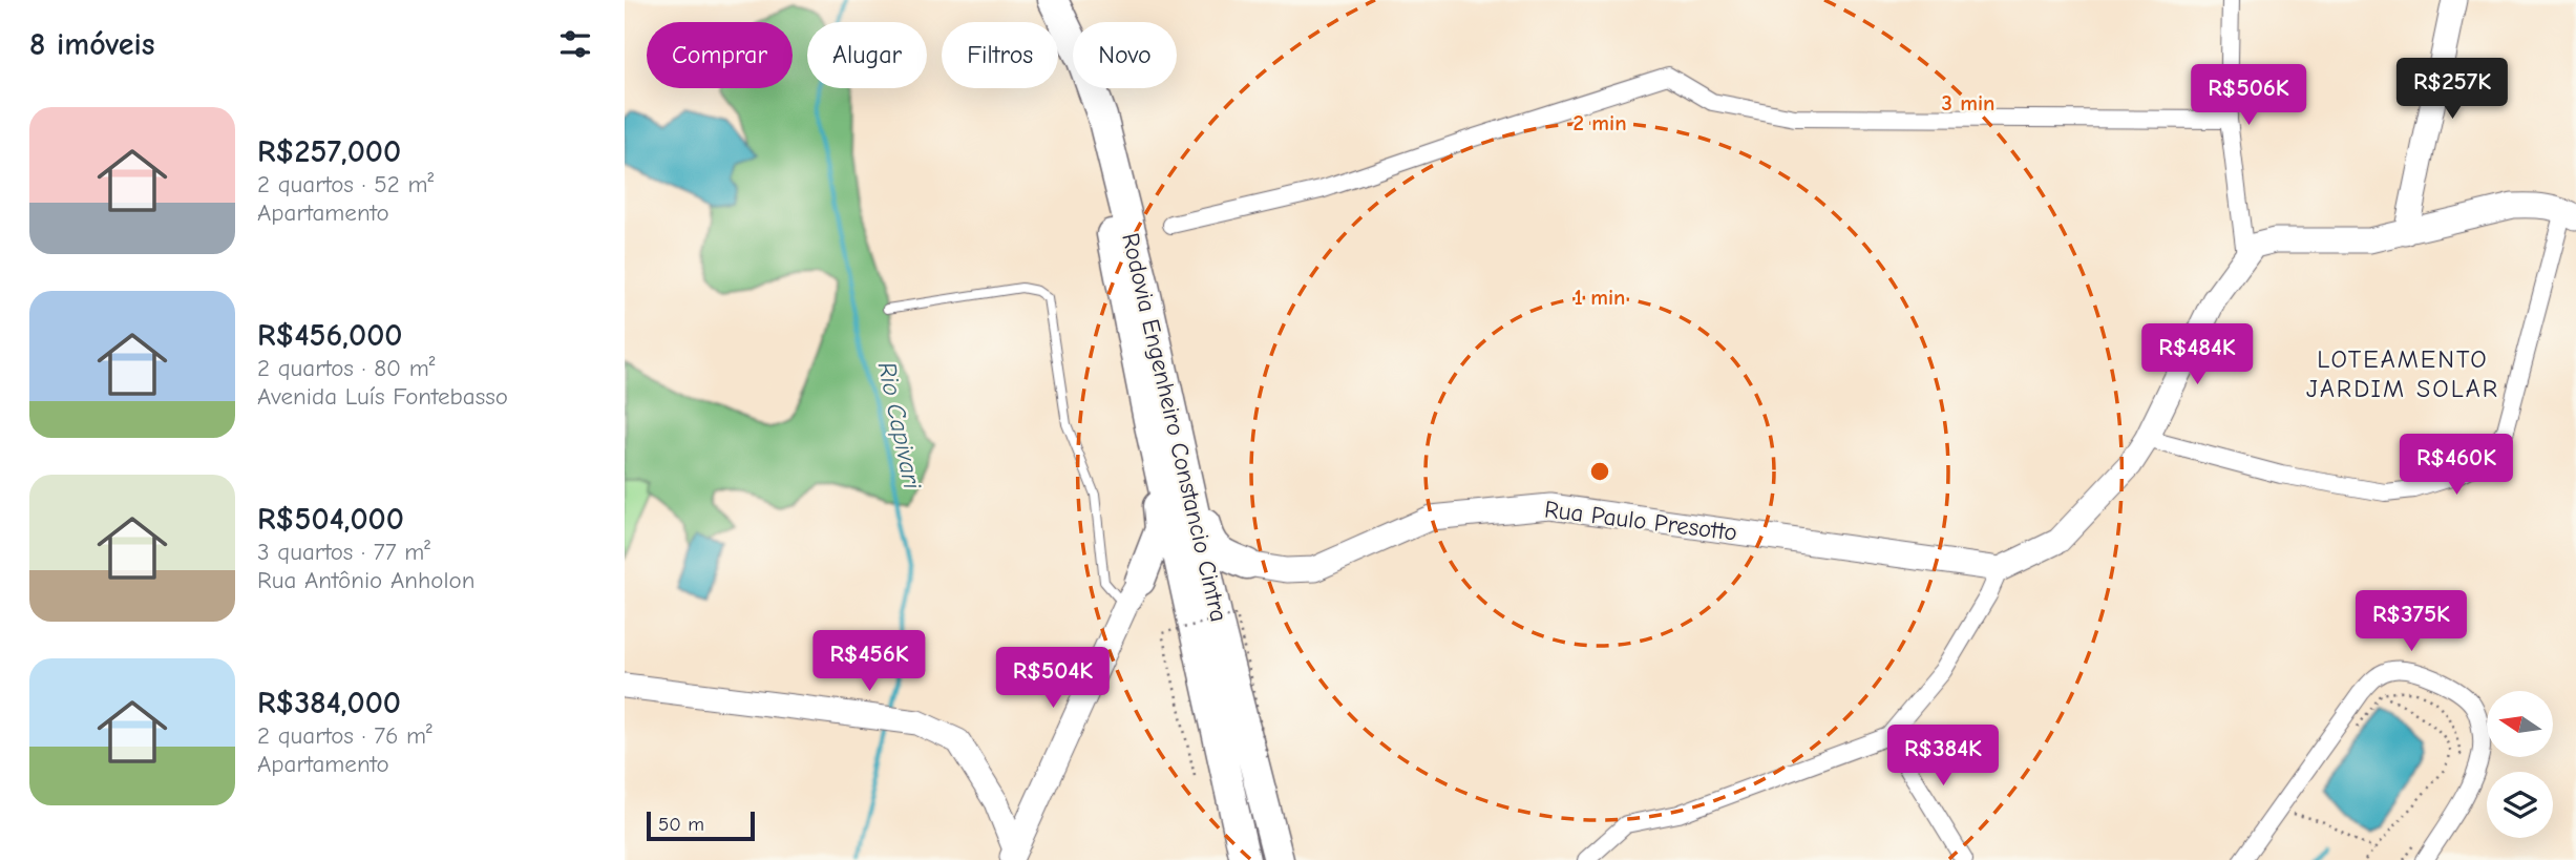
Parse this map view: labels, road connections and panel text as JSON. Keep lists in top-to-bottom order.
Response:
{
  "streets": {
    "highway": ["Rodovia Engenheiro Constancio Cintra"],
    "street": ["Rua Paulo Presotto"]
  },
  "districts": ["LOTEAMENTO JARDIM SOLAR"],
  "water": ["Rio Capivari"],
  "scale_bar": "50 m",
  "north": "left",
  "page": {
    "heading": "8 imóveis",
    "chip": [
      "Comprar",
      "Alugar",
      "Filtros",
      "Novo"
    ],
    "price": [
      "R$257K",
      "R$506K",
      "R$484K",
      "R$460K",
      "R$375K",
      "R$456K",
      "R$504K",
      "R$384K"
    ],
    "list": [
      {
        "name": "R$257,000",
        "note": "2 quartos · 52 m² · Apartamento"
      },
      {
        "name": "R$456,000",
        "note": "2 quartos · 80 m² · Avenida Luís Fontebasso"
      },
      {
        "name": "R$504,000",
        "note": "3 quartos · 77 m² · Rua Antônio Anholon"
      },
      {
        "name": "R$384,000",
        "note": "2 quartos · 76 m² · Apartamento"
      }
    ],
    "scale": "50 m"
  },
  "rings": ["3 min", "2 min", "1 min"]
}
